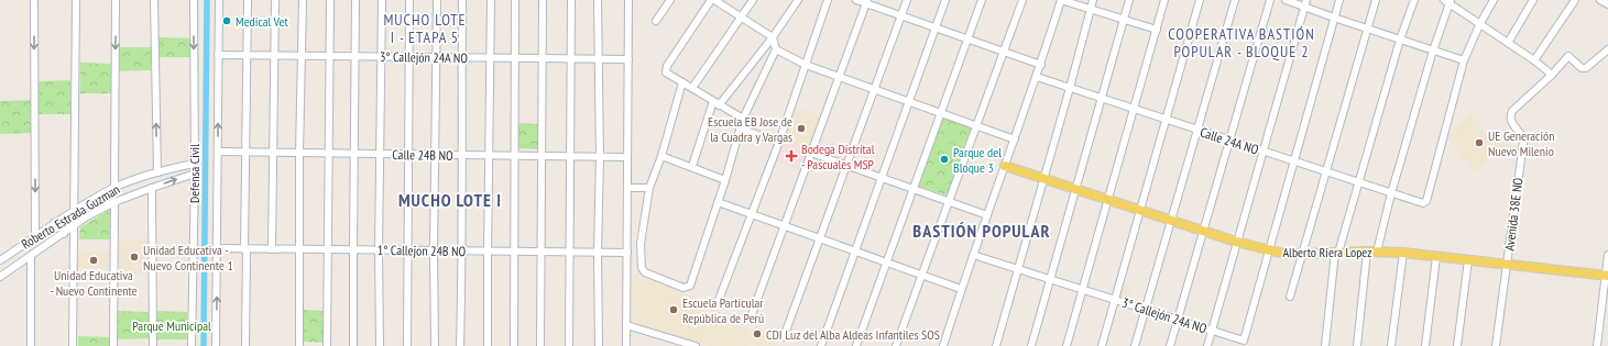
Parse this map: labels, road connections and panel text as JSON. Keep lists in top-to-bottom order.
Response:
{
  "streets": {
    "main road": ["Alberto Riera Lopez"],
    "street": [
      "3° Callejón 24A NO",
      "Calle 24A NO",
      "Calle 24B NO",
      "Defensa Civil",
      "Avenida 38E NO",
      "Roberto Estrada Guzman",
      "1° Callejon 24B NO"
    ]
  },
  "crossings": [
    ["3° Callejón 24A NO", "Calle 24A NO"],
    ["3° Callejón 24A NO", "Defensa Civil"],
    ["3° Callejón 24A NO", "Alberto Riera Lopez"],
    ["Calle 24B NO", "Defensa Civil"],
    ["Defensa Civil", "Roberto Estrada Guzman"],
    ["Defensa Civil", "1° Callejon 24B NO"],
    ["Avenida 38E NO", "Alberto Riera Lopez"]
  ],
  "districts": [
    "MUCHO LOTE I - ETAPA 5",
    "COOPERATIVA BASTIÓN POPULAR - BLOQUE 2",
    "MUCHO LOTE I",
    "BASTIÓN POPULAR"
  ],
  "parks": ["Parque Municipal"],
  "places": {
    "other": [
      "Medical Vet",
      "Escuela EB Jose de la Cuadra y Vargas",
      "UE Generación Nuevo Milenio",
      "Parque del Bloque 3",
      "Unidad Educativa - Nuevo Continente 1",
      "Unidad Educativa - Nuevo Continente",
      "Escuela Particular República de Perú",
      "CDI Luz del Alba Aldeas Infantiles SOS"
    ],
    "health": ["Bodega Distrital - Pascuales MSP"]
  }
}
